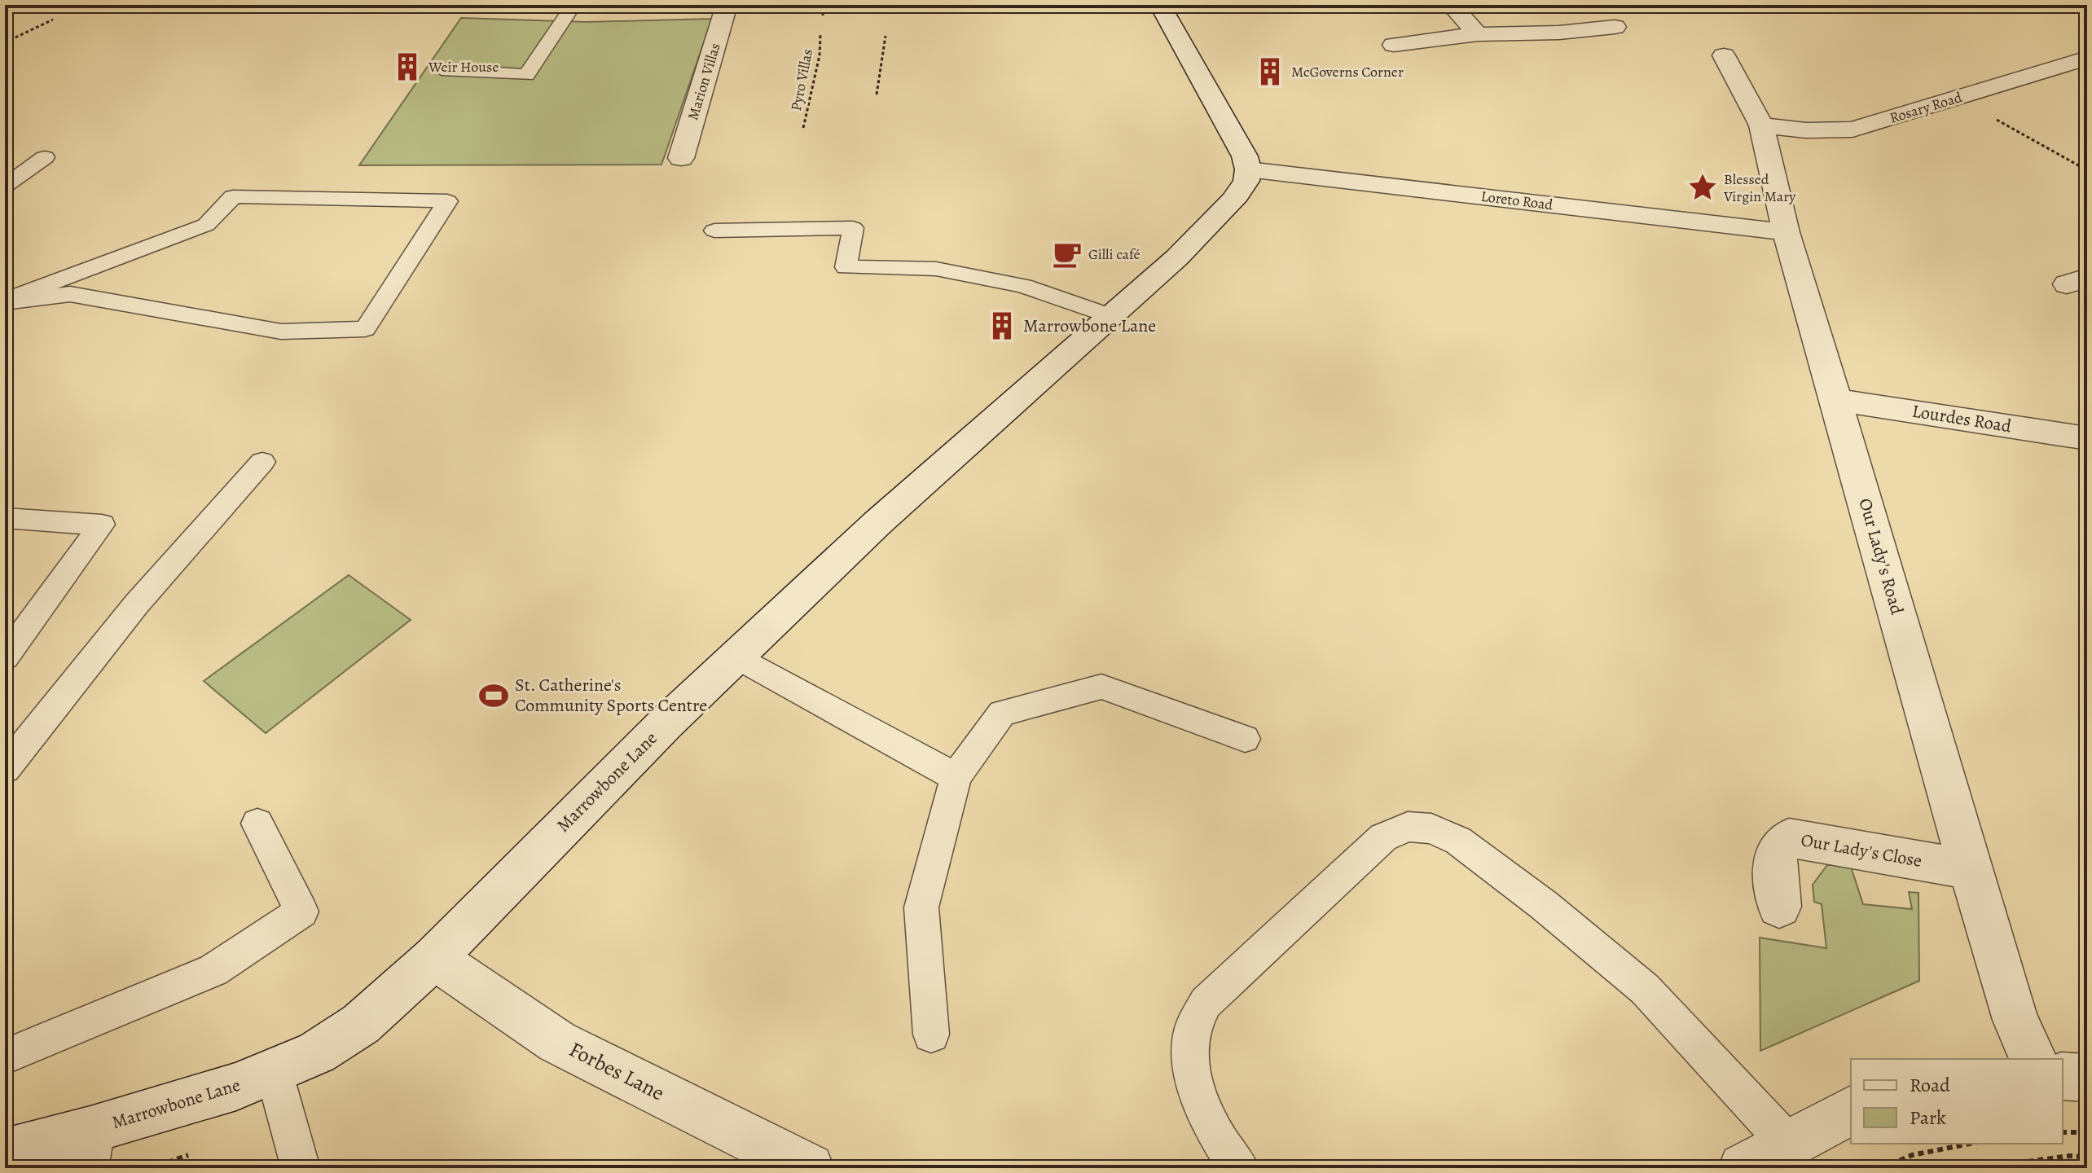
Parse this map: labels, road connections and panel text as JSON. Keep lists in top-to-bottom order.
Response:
{
  "streets": {
    "street": [
      "Marion Villas",
      "Rosary Road",
      "Loreto Road",
      "Lourdes Road",
      "Our Lady's Road",
      "Marrowbone Lane",
      "Our Lady's Close",
      "Forbes Lane"
    ],
    "path": ["Pyro Villas"]
  },
  "crossings": [
    ["Rosary Road", "Our Lady's Road"],
    ["Loreto Road", "Our Lady's Road"],
    ["Loreto Road", "Marrowbone Lane"],
    ["Lourdes Road", "Our Lady's Road"],
    ["Our Lady's Road", "Our Lady's Close"],
    ["Marrowbone Lane", "Forbes Lane"]
  ],
  "places": {
    "building": ["Weir House", "McGoverns Corner", "Marrowbone Lane"],
    "place": ["Blessed Virgin Mary"],
    "cafe": ["Gilli café"],
    "sports": ["St. Catherine's Community Sports Centre"]
  },
  "legend": ["Road", "Park"]
}
